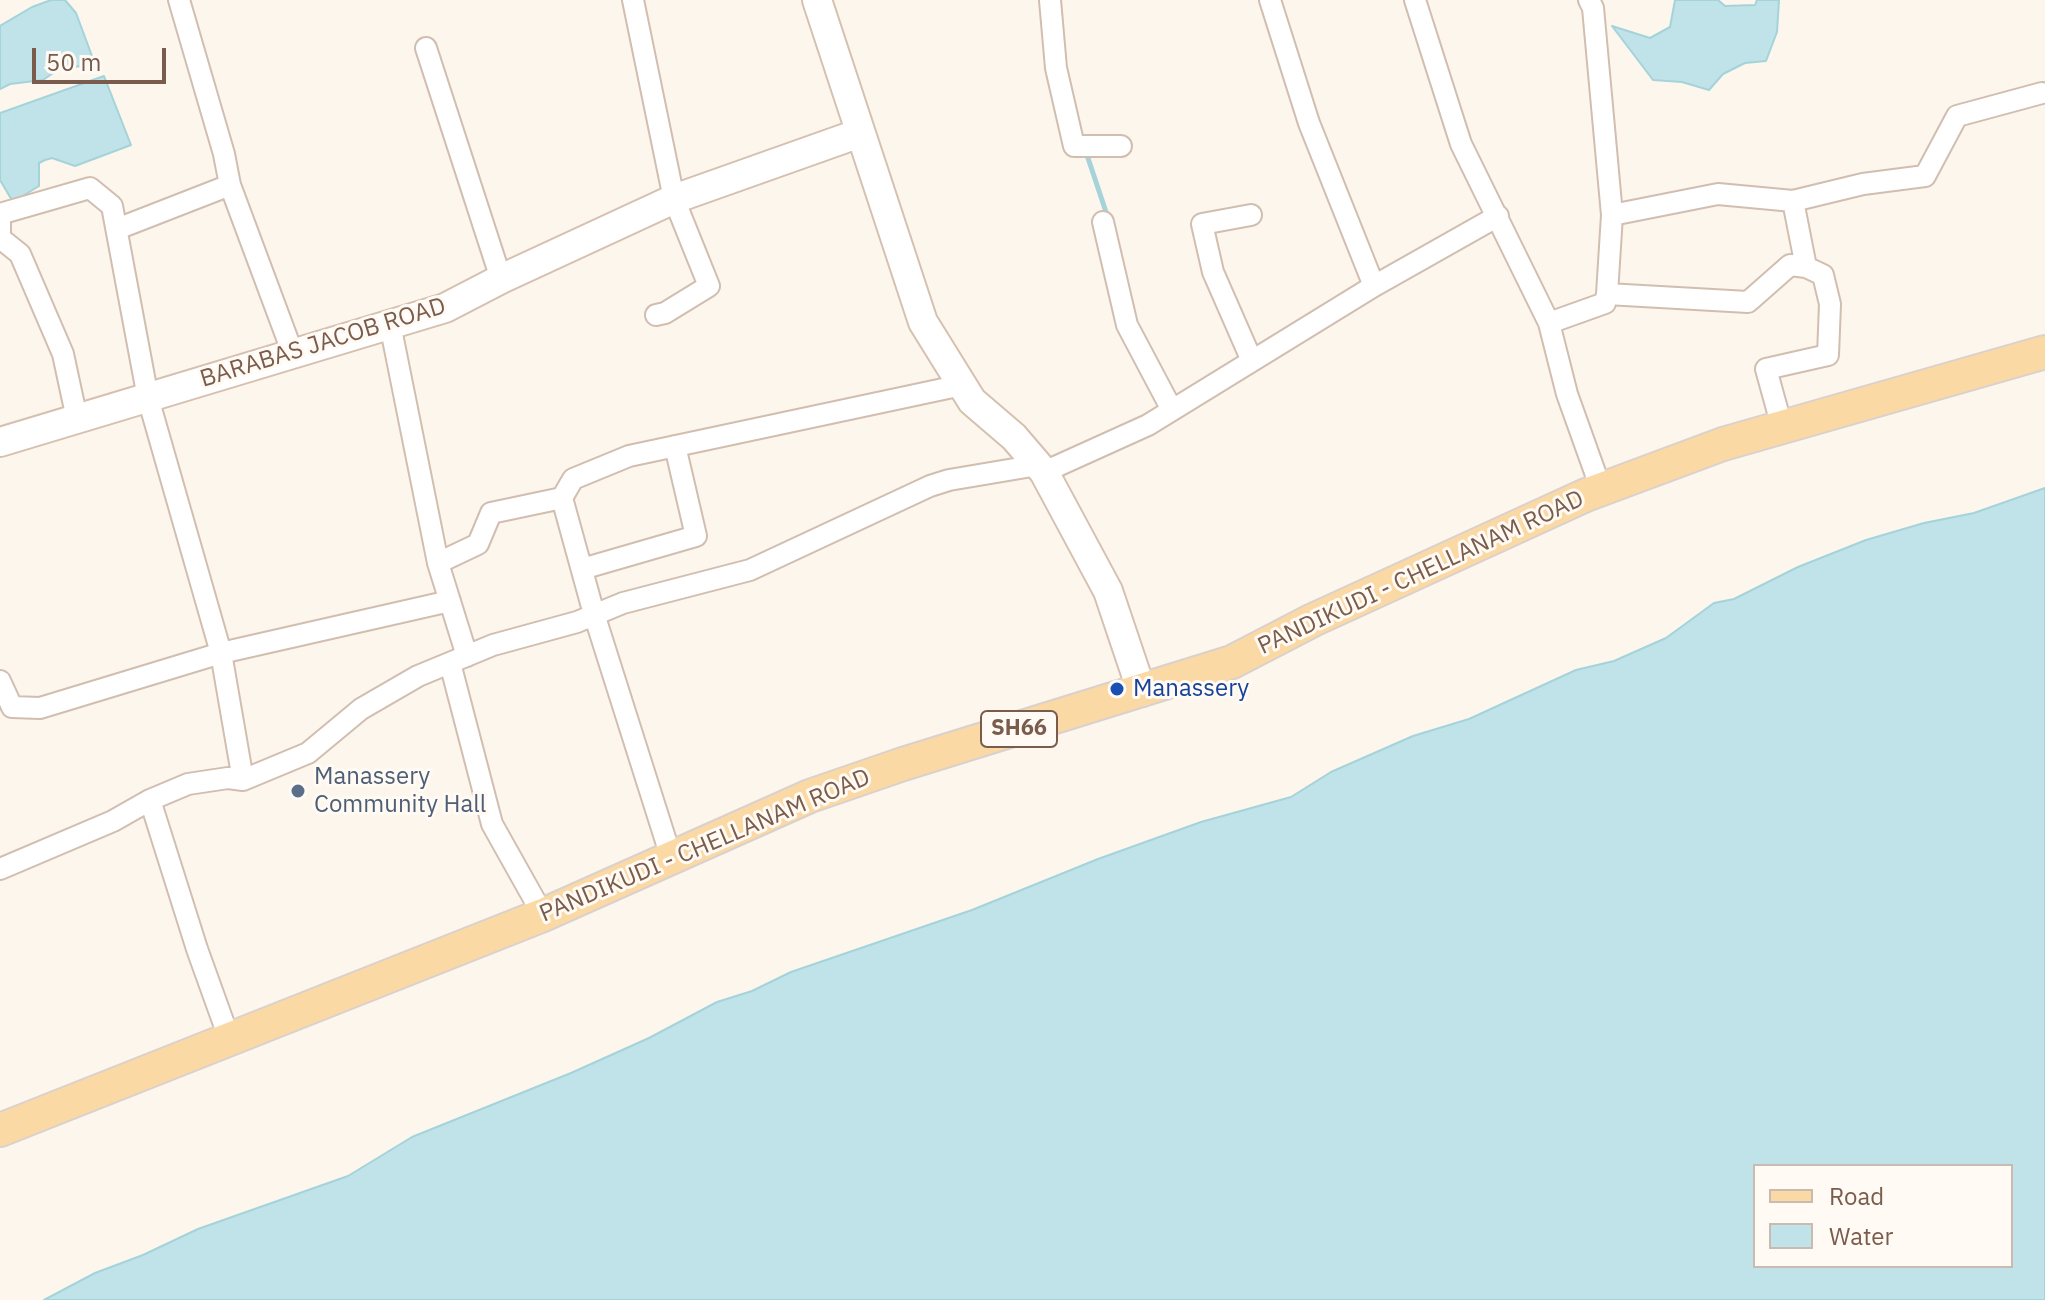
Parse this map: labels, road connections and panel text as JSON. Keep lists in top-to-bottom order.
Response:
{
  "streets": {
    "main road": ["PANDIKUDI - CHELLANAM ROAD", "SH66"],
    "street": ["BARABAS JACOB ROAD"]
  },
  "places": ["Manassery", "Manassery Community Hall"],
  "legend": ["Road", "Water"],
  "scale_bar": "50 m"
}
